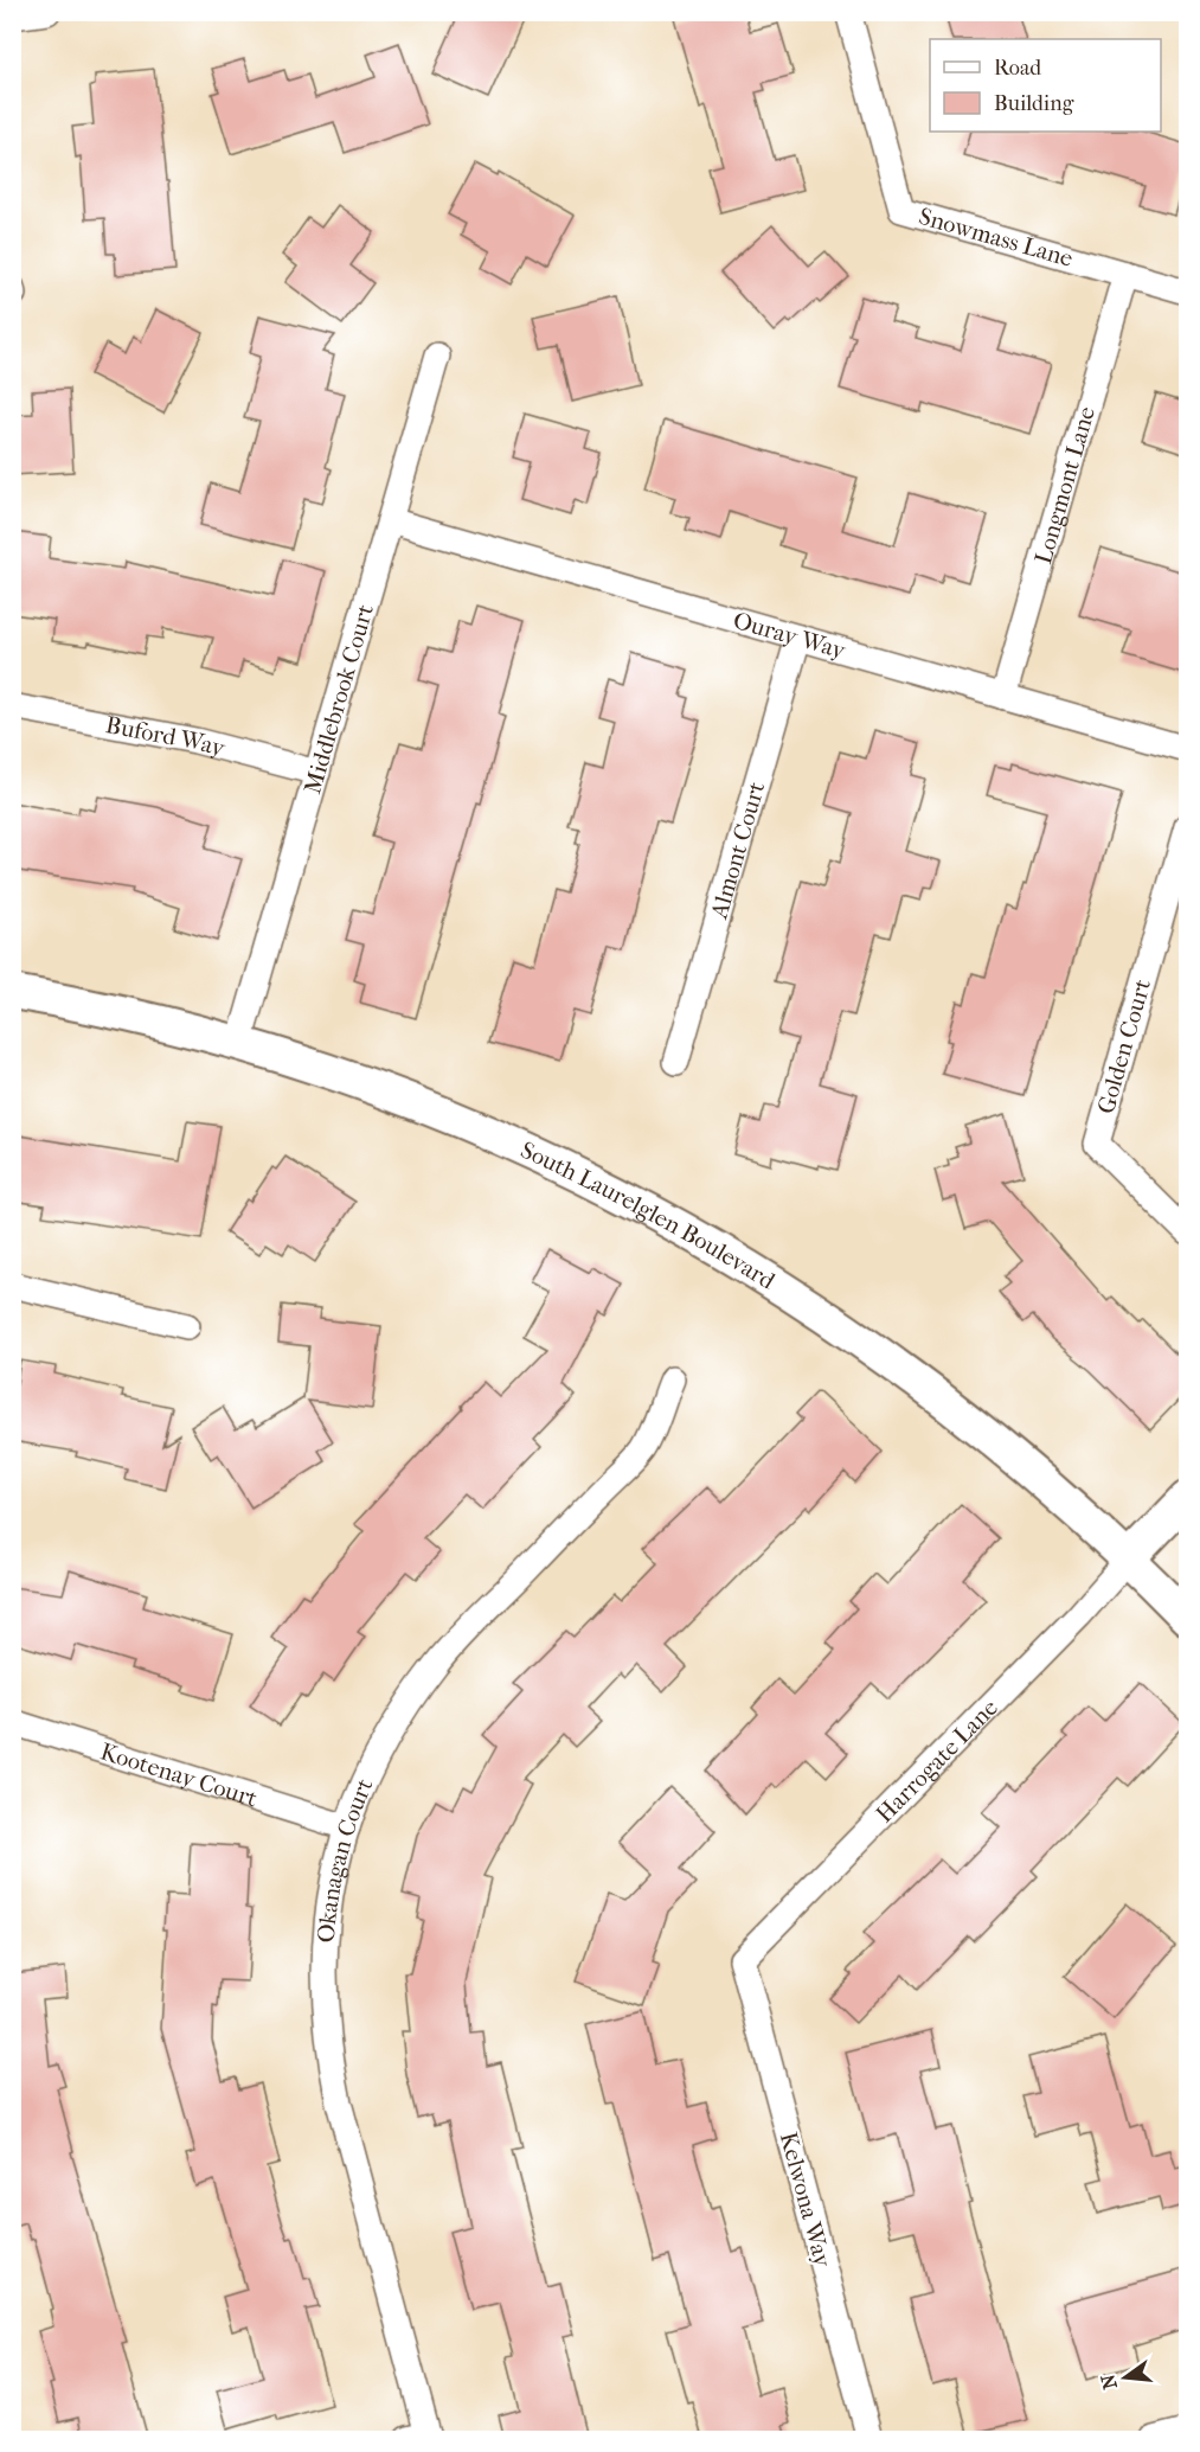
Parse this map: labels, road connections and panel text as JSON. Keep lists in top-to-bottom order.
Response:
{
  "streets": {
    "street": [
      "Snowmass Lane",
      "Longmont Lane",
      "Ouray Way",
      "Middlebrook Court",
      "Buford Way",
      "Almont Court",
      "Golden Court",
      "South Laurelglen Boulevard",
      "Harrogate Lane",
      "Kootenay Court",
      "Okanagan Court",
      "Kelwona Way"
    ]
  },
  "crossings": [
    ["Snowmass Lane", "Longmont Lane"],
    ["Longmont Lane", "Ouray Way"],
    ["Ouray Way", "Middlebrook Court"],
    ["Ouray Way", "Almont Court"],
    ["Middlebrook Court", "Buford Way"],
    ["Middlebrook Court", "South Laurelglen Boulevard"],
    ["South Laurelglen Boulevard", "Harrogate Lane"],
    ["Harrogate Lane", "Kelwona Way"],
    ["Kootenay Court", "Okanagan Court"]
  ],
  "legend": ["Road", "Building"],
  "north": "left"
}
